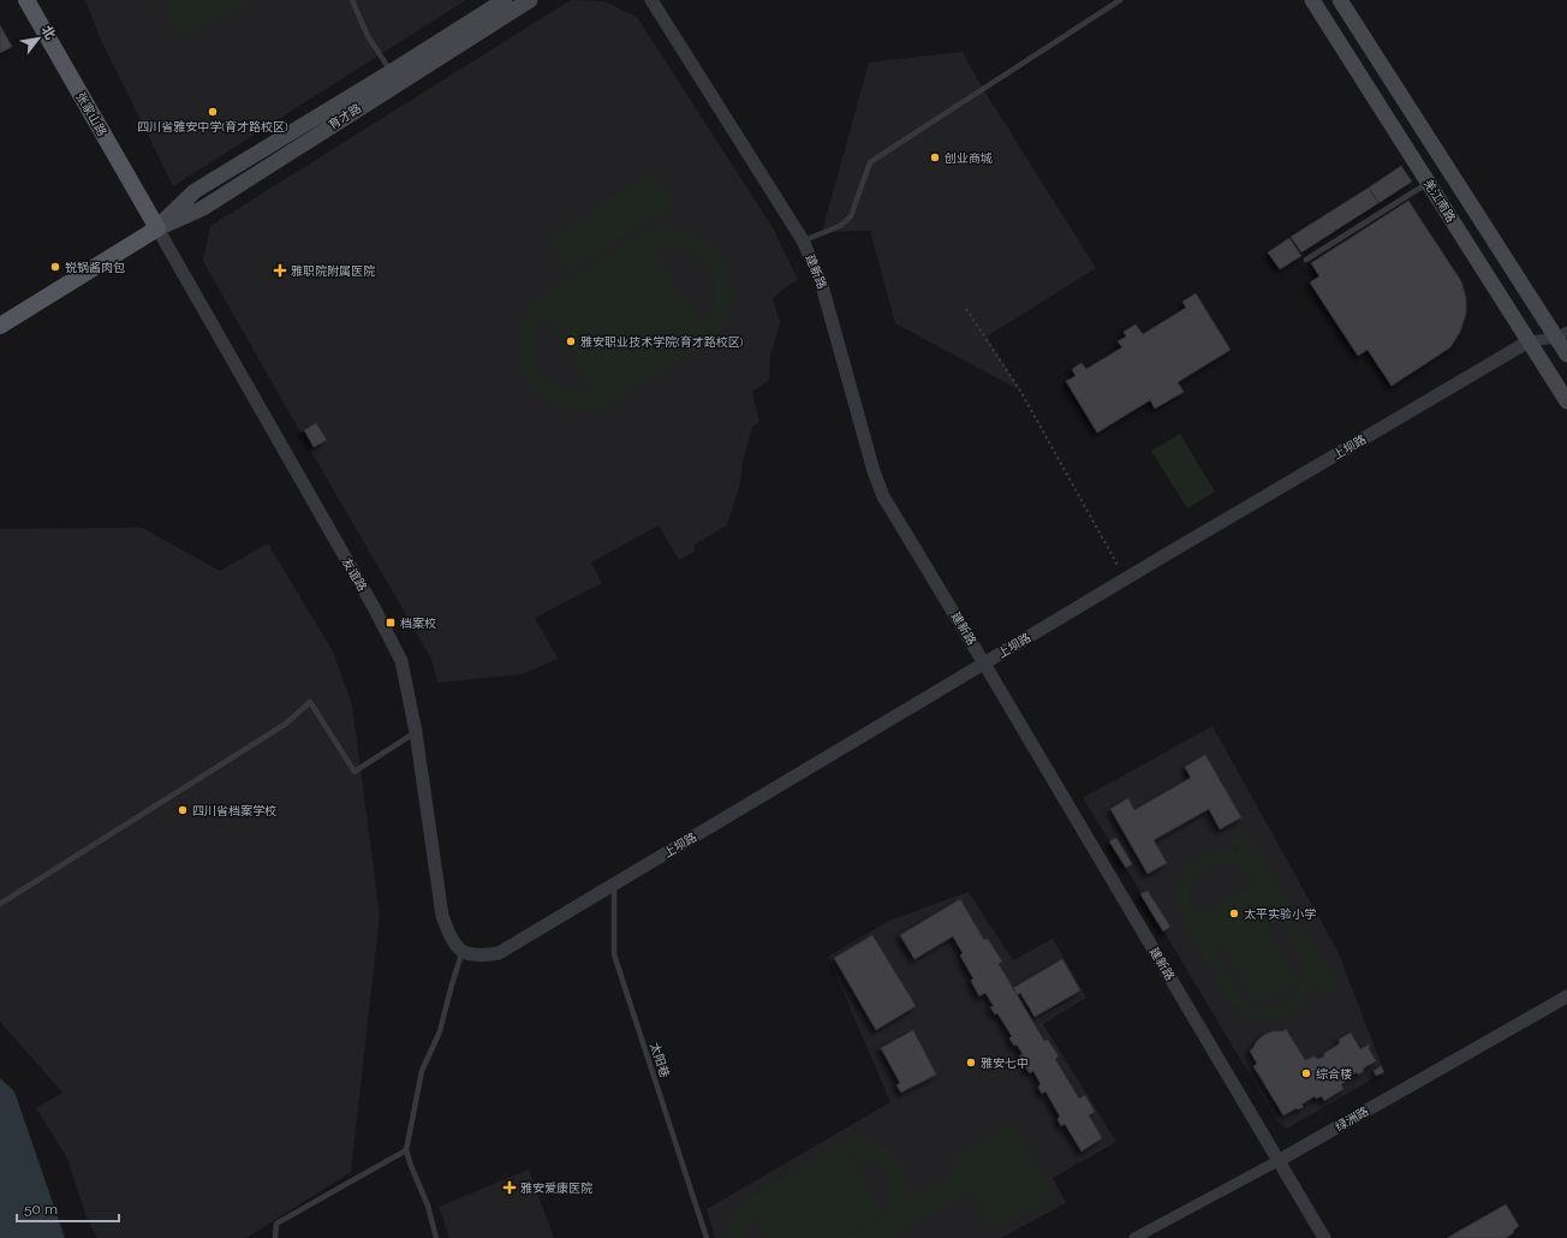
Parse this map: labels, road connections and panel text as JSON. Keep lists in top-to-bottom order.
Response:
{
  "streets": {
    "main road": ["张家山路", "育才路", "羌江南路"],
    "street": [
      "建新路",
      "上坝路",
      "友谊路",
      "绿洲路"
    ],
    "lane": ["太阳巷"]
  },
  "crossings": [
    ["张家山路", "育才路"],
    ["张家山路", "友谊路"],
    ["育才路", "友谊路"],
    ["羌江南路", "上坝路"],
    ["建新路", "上坝路"],
    ["建新路", "绿洲路"],
    ["上坝路", "友谊路"],
    ["上坝路", "太阳巷"]
  ],
  "places": {
    "other": [
      "四川省雅安中学(育才路校区)",
      "创业商城",
      "锐锅酱肉包",
      "雅安职业技术学院(育才路校区)",
      "四川省档案学校",
      "太平实验小学",
      "雅安七中",
      "综合楼"
    ],
    "health": ["雅职院附属医院", "雅安爱康医院"],
    "transit": ["档案校"]
  },
  "scale_bar": "50 m",
  "north": "top right"
}
